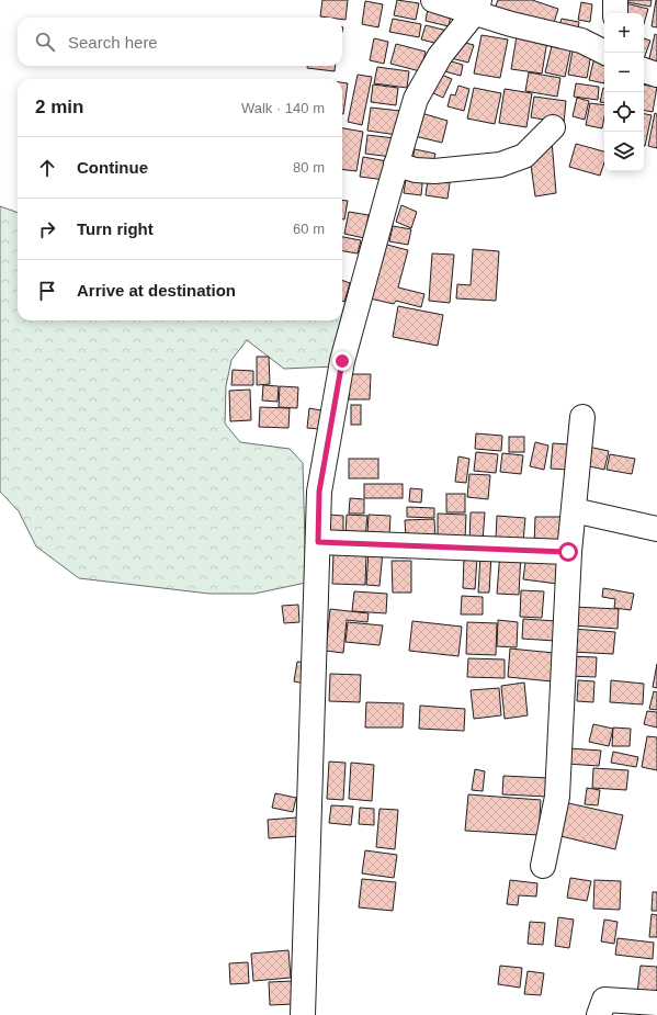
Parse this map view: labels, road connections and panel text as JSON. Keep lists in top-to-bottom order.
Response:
{
  "page": {
    "map_buttons": ["+", "−"],
    "search": "Search here",
    "heading": ["2 min", "Walk · 140 m"],
    "list": [
      ["Continue", "80 m"],
      ["Turn right", "60 m"],
      "Arrive at destination"
    ]
  }
}
